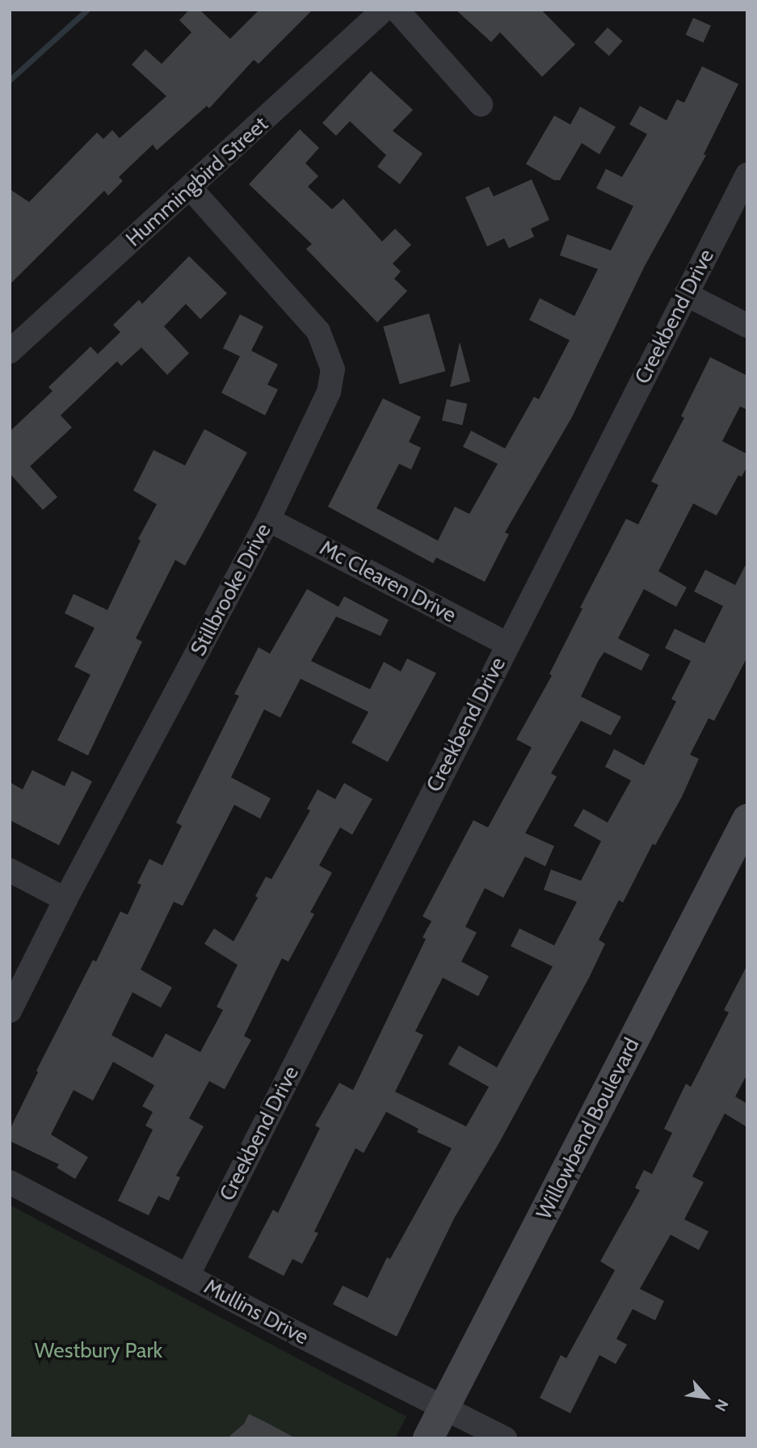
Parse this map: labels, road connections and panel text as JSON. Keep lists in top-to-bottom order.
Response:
{
  "streets": {
    "main road": ["Willowbend Boulevard"],
    "street": [
      "Hummingbird Street",
      "Creekbend Drive",
      "Mc Clearen Drive",
      "Stillbrooke Drive",
      "Mullins Drive"
    ]
  },
  "crossings": [
    ["Hummingbird Street", "Stillbrooke Drive"],
    ["Creekbend Drive", "Mc Clearen Drive"],
    ["Creekbend Drive", "Mullins Drive"],
    ["Mc Clearen Drive", "Stillbrooke Drive"],
    ["Willowbend Boulevard", "Mullins Drive"]
  ],
  "parks": ["Westbury Park"],
  "north": "bottom right"
}
